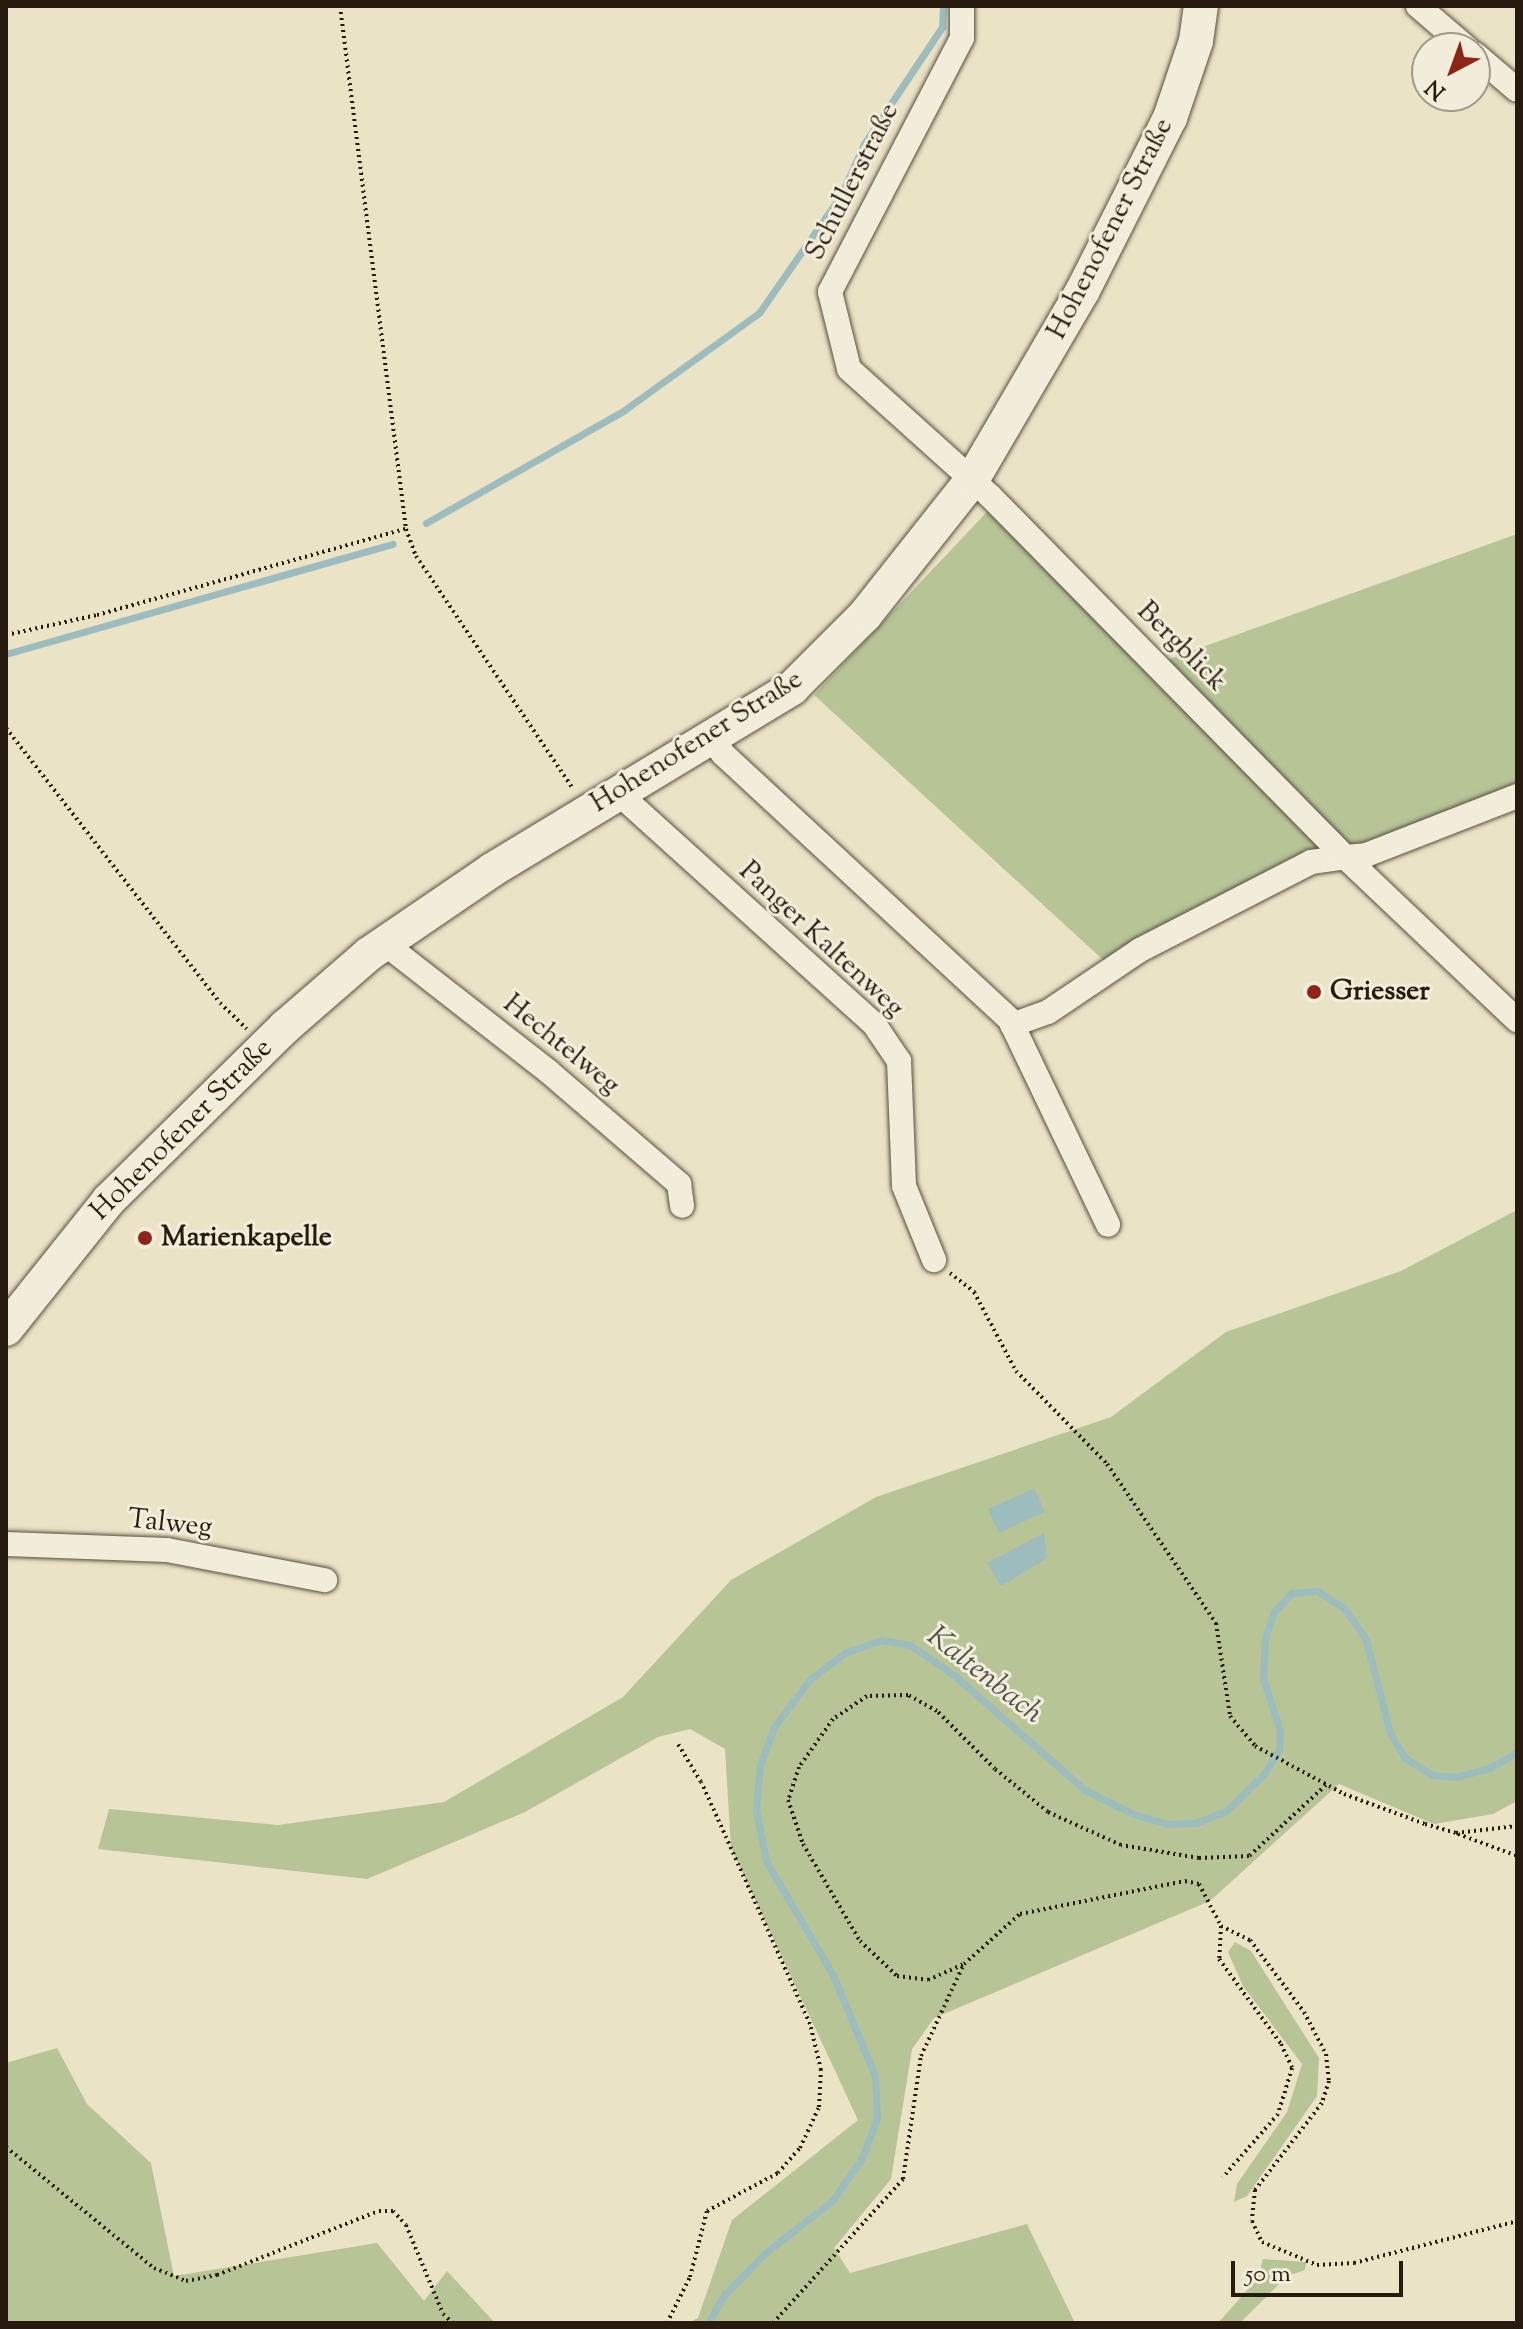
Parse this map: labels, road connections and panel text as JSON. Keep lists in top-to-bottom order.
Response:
{
  "streets": {
    "main road": ["Hohenofener Straße"],
    "street": [
      "Schullerstraße",
      "Bergblick",
      "Panger Kaltenweg",
      "Hechtelweg",
      "Talweg"
    ]
  },
  "crossings": [
    ["Schullerstraße", "Hohenofener Straße"],
    ["Schullerstraße", "Bergblick"],
    ["Hohenofener Straße", "Bergblick"],
    ["Hohenofener Straße", "Panger Kaltenweg"],
    ["Hohenofener Straße", "Hechtelweg"]
  ],
  "water": ["Kaltenbach"],
  "places": ["Griesser", "Marienkapelle"],
  "scale_bar": "50 m",
  "north": "bottom left"
}
